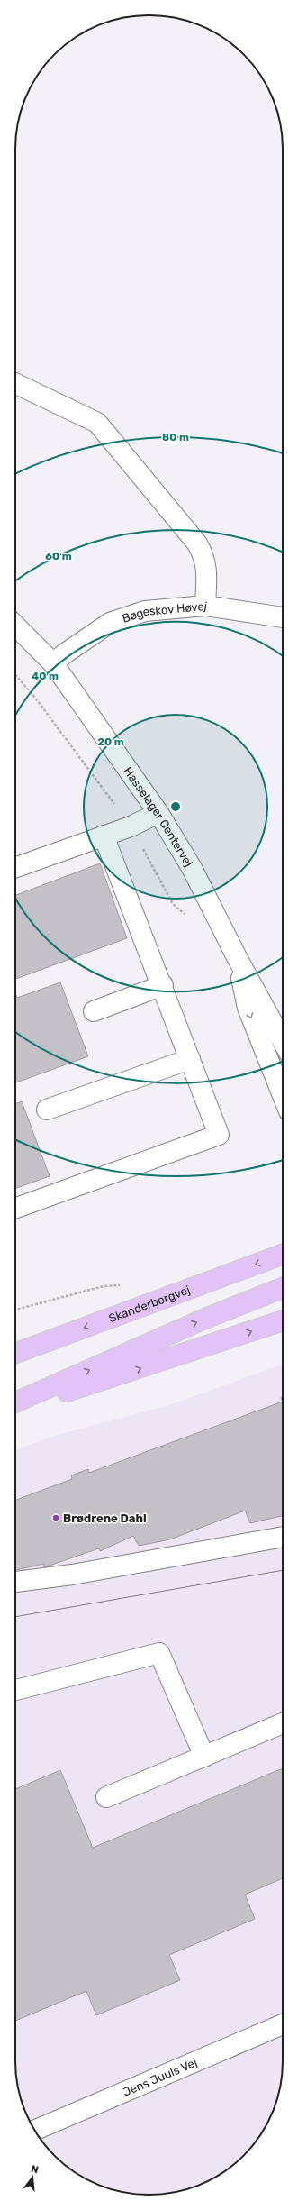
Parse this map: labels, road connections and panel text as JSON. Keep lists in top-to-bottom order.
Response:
{
  "streets": {
    "main road": ["Skanderborgvej"],
    "street": ["Bøgeskov Høvej", "Hasselager Centervej", "Jens Juuls Vej"]
  },
  "crossings": [
    ["Bøgeskov Høvej", "Hasselager Centervej"]
  ],
  "places": ["Brødrene Dahl"],
  "north": "top",
  "rings": [
    "80 m",
    "60 m",
    "40 m",
    "20 m"
  ]
}
